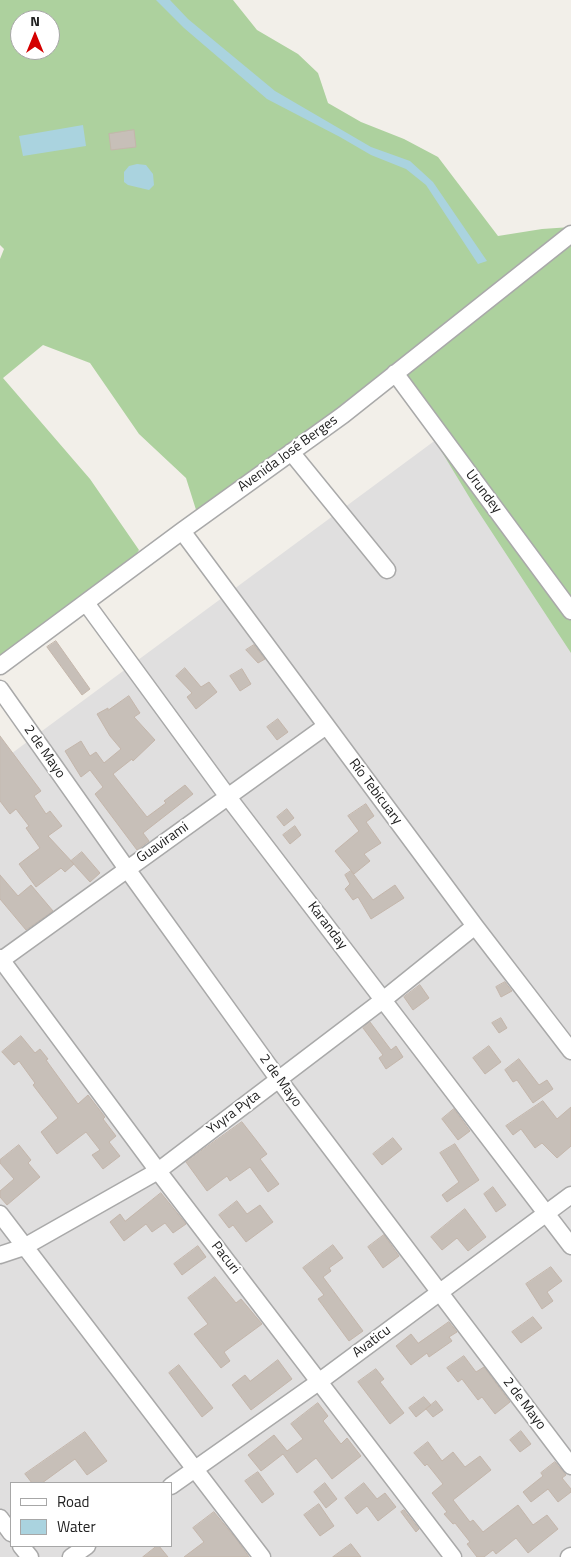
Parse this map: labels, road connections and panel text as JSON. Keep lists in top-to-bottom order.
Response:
{
  "streets": {
    "street": [
      "Avenida José Berges",
      "Urundey",
      "2 de Mayo",
      "Río Tebicuary",
      "Guavirami",
      "Karanday",
      "Yvyra Pyta",
      "Pacuri",
      "Avaticu"
    ]
  },
  "crossings": [
    ["Avenida José Berges", "Urundey"],
    ["Avenida José Berges", "Río Tebicuary"],
    ["Avenida José Berges", "Karanday"],
    ["2 de Mayo", "Guavirami"],
    ["2 de Mayo", "Yvyra Pyta"],
    ["2 de Mayo", "Avaticu"],
    ["Río Tebicuary", "Guavirami"],
    ["Río Tebicuary", "Yvyra Pyta"],
    ["Guavirami", "Karanday"],
    ["Guavirami", "Pacuri"],
    ["Karanday", "Yvyra Pyta"],
    ["Karanday", "Avaticu"],
    ["Yvyra Pyta", "Pacuri"],
    ["Pacuri", "Avaticu"]
  ],
  "legend": ["Road", "Water"],
  "north": "top"
}
